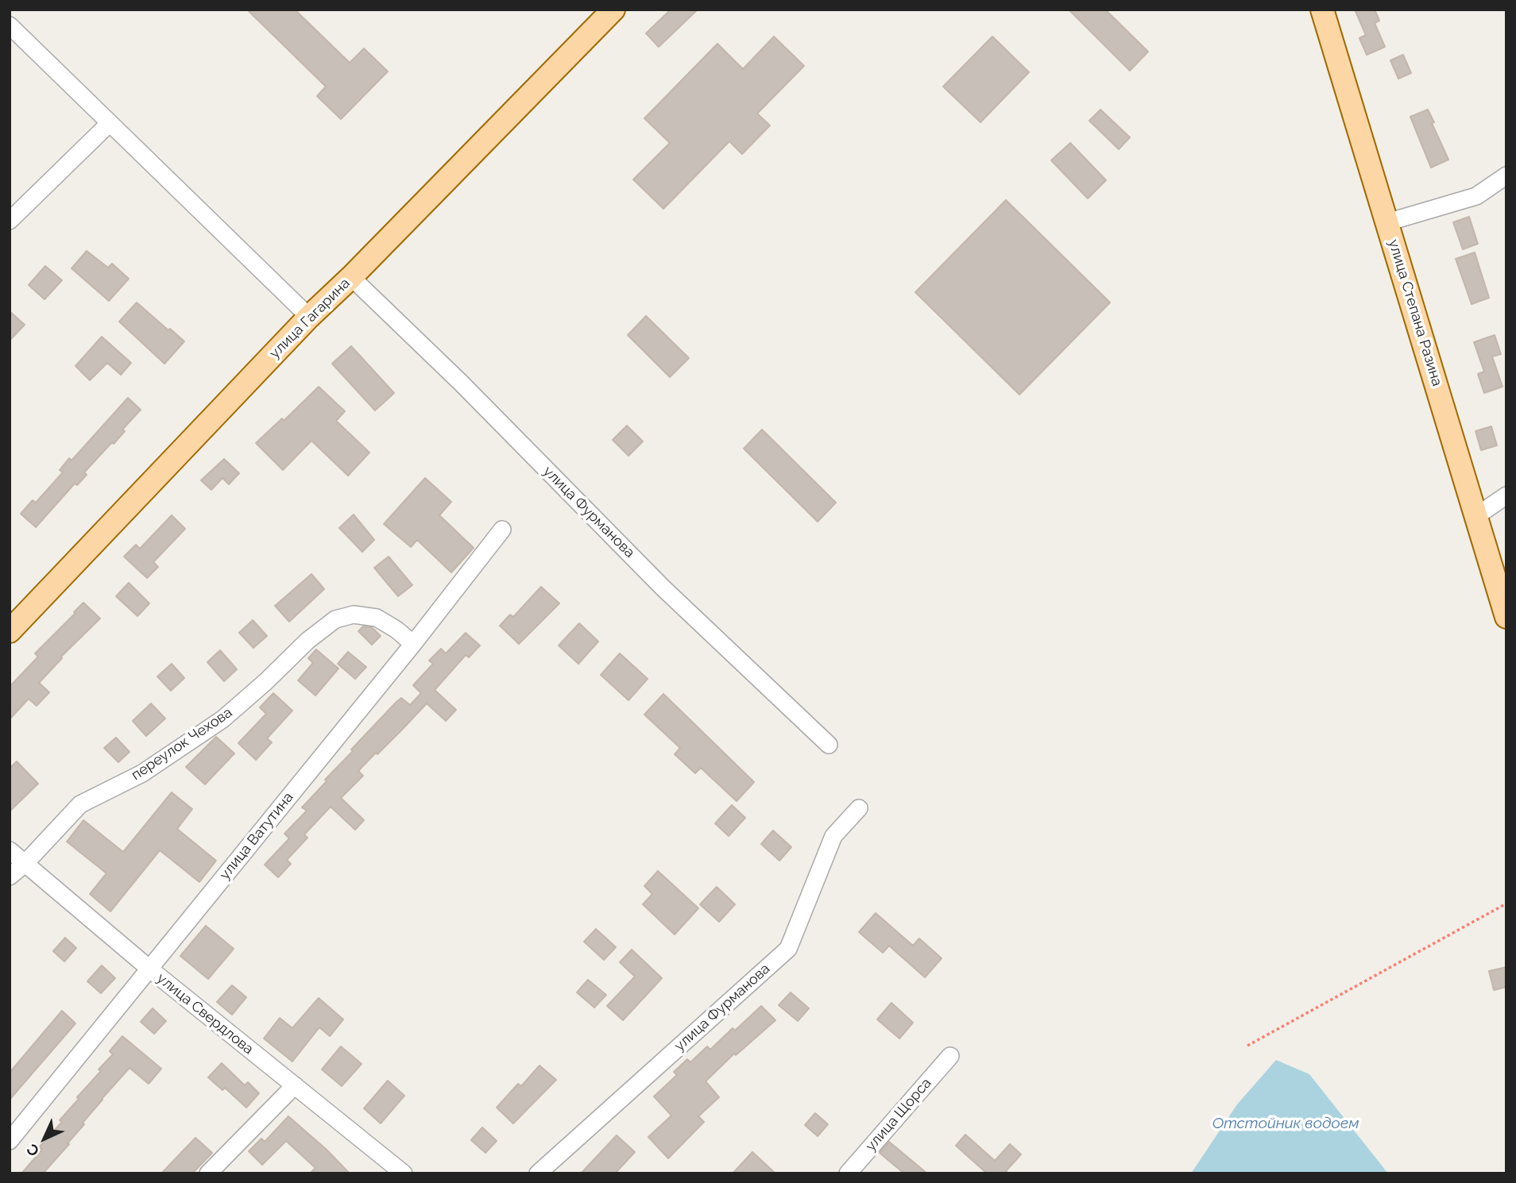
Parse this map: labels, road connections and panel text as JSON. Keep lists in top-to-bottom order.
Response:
{
  "streets": {
    "main road": ["улица Степана Разина", "улица Гагарина"],
    "street": [
      "улица Фурманова",
      "переулок Чехова",
      "улица Ватутина",
      "улица Свердлова",
      "улица Щорса"
    ]
  },
  "crossings": [
    ["улица Гагарина", "улица Фурманова"],
    ["переулок Чехова", "улица Ватутина"],
    ["переулок Чехова", "улица Свердлова"],
    ["улица Ватутина", "улица Свердлова"]
  ],
  "water": ["Отстойник водоем"],
  "north": "bottom left"
}
